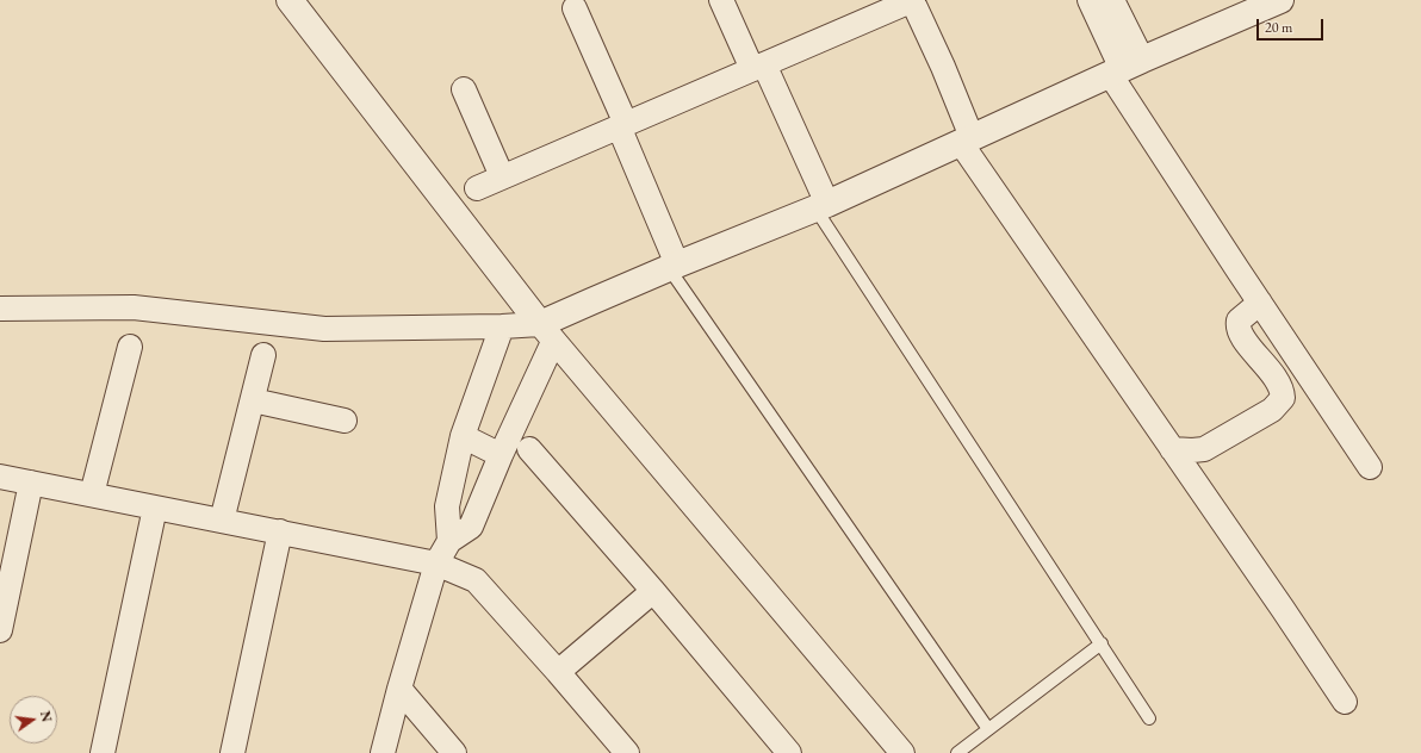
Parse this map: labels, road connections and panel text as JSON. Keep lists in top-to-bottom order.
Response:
{
  "scale_bar": "20 m",
  "north": "right"
}
